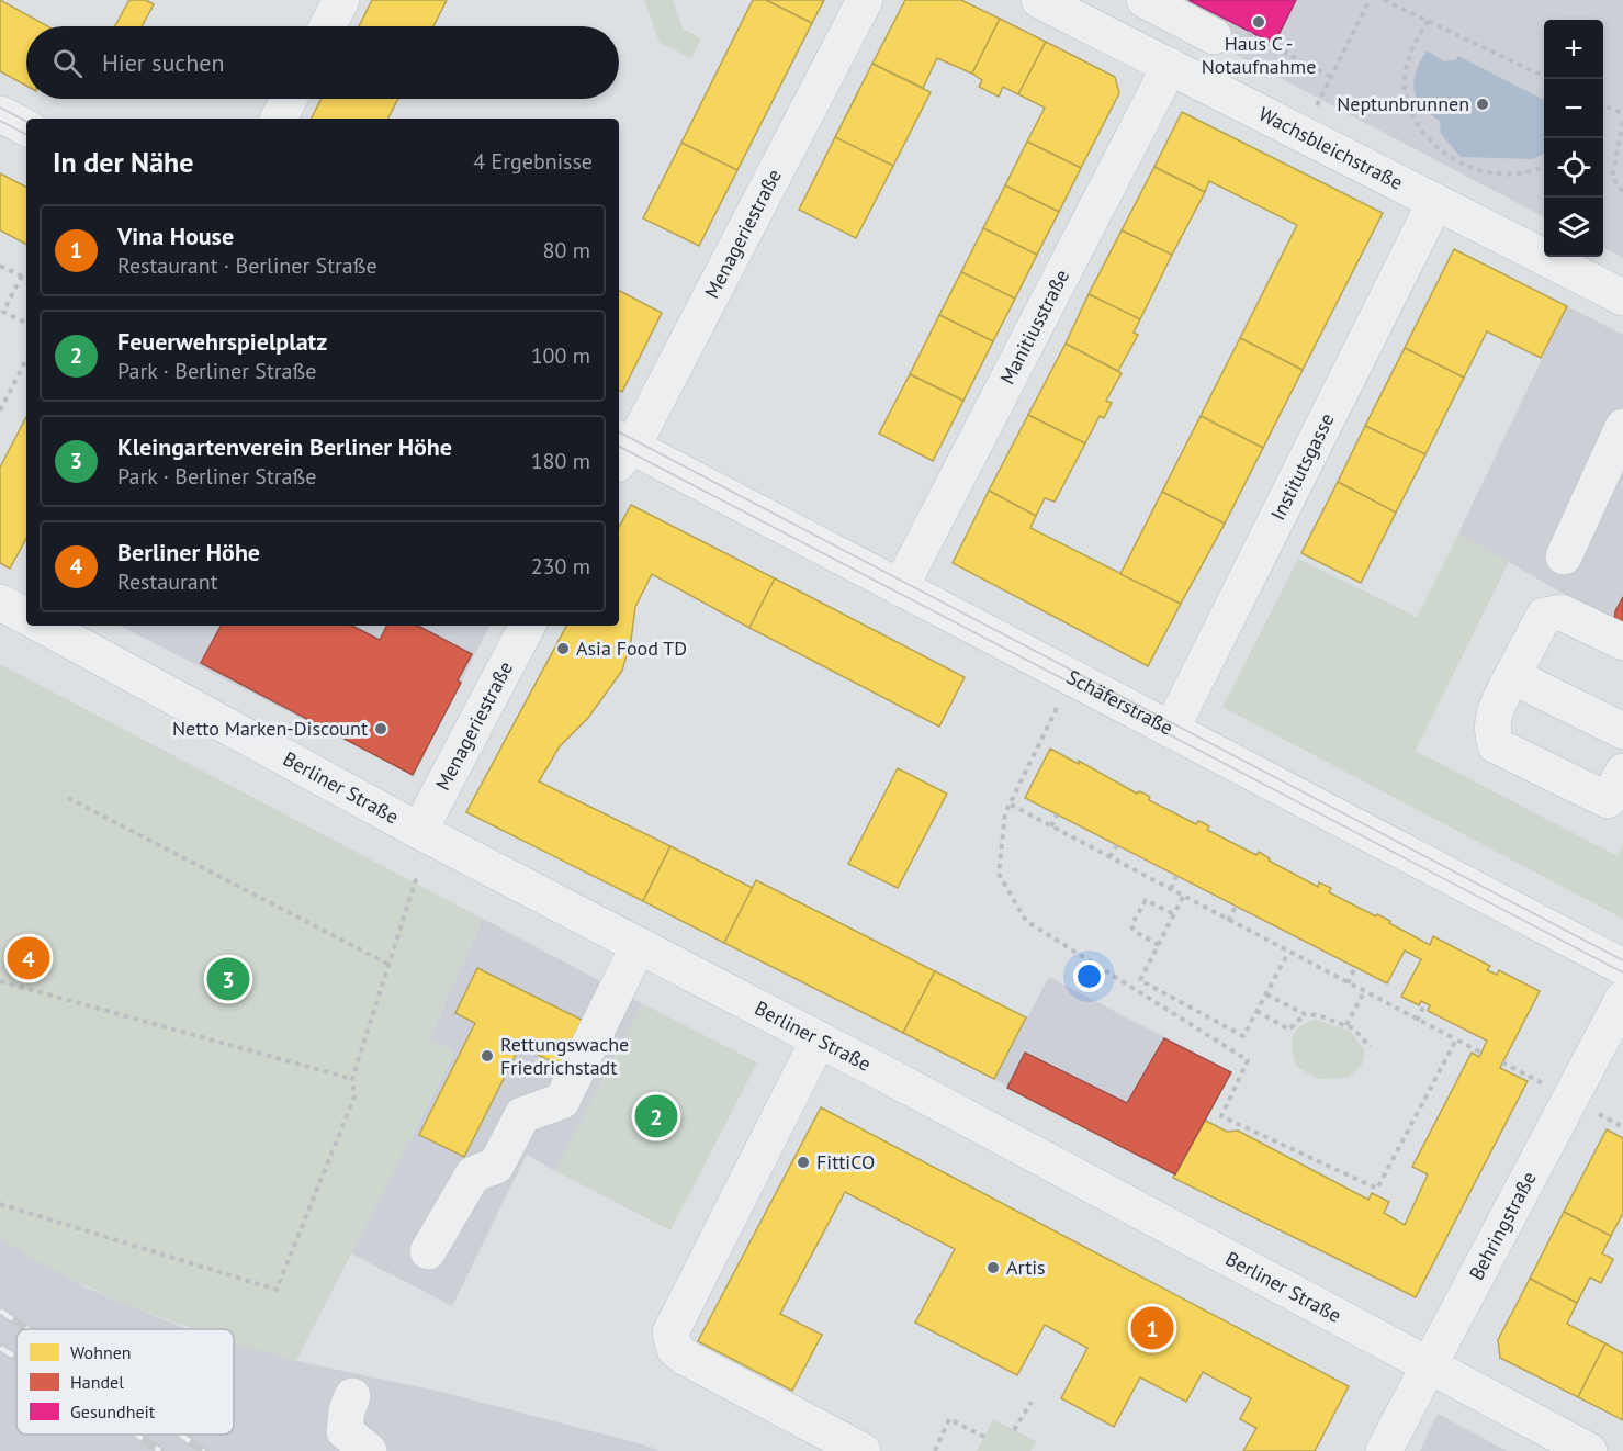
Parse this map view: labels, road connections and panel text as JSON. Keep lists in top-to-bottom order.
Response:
{
  "streets": {
    "street": [
      "Wachsbleichstraße",
      "Menageriestraße",
      "Manitiusstraße",
      "Institutsgasse",
      "Schäferstraße",
      "Berliner Straße",
      "Behringstraße"
    ]
  },
  "crossings": [
    ["Wachsbleichstraße", "Manitiusstraße"],
    ["Wachsbleichstraße", "Institutsgasse"],
    ["Menageriestraße", "Schäferstraße"],
    ["Menageriestraße", "Berliner Straße"],
    ["Manitiusstraße", "Schäferstraße"],
    ["Institutsgasse", "Schäferstraße"],
    ["Berliner Straße", "Behringstraße"]
  ],
  "places": [
    "Haus C - Notaufnahme",
    "Neptunbrunnen",
    "Asia Food TD",
    "Netto Marken-Discount",
    "Rettungswache Friedrichstadt",
    "FittiCO",
    "Artis"
  ],
  "legend": ["Wohnen", "Handel", "Gesundheit"],
  "page": {
    "map_buttons": ["+", "−"],
    "search": "Hier suchen",
    "heading": ["In der Nähe", "4 Ergebnisse"],
    "list": [
      {
        "mark": "1",
        "name": "Vina House",
        "note": "Restaurant · Berliner Straße",
        "value": "80 m"
      },
      {
        "mark": "2",
        "name": "Feuerwehrspielplatz",
        "note": "Park · Berliner Straße",
        "value": "100 m"
      },
      {
        "mark": "3",
        "name": "Kleingartenverein Berliner Höhe",
        "note": "Park · Berliner Straße",
        "value": "180 m"
      },
      {
        "mark": "4",
        "name": "Berliner Höhe",
        "note": "Restaurant",
        "value": "230 m"
      }
    ],
    "pins": [
      "4",
      "3",
      "2",
      "1"
    ]
  }
}
